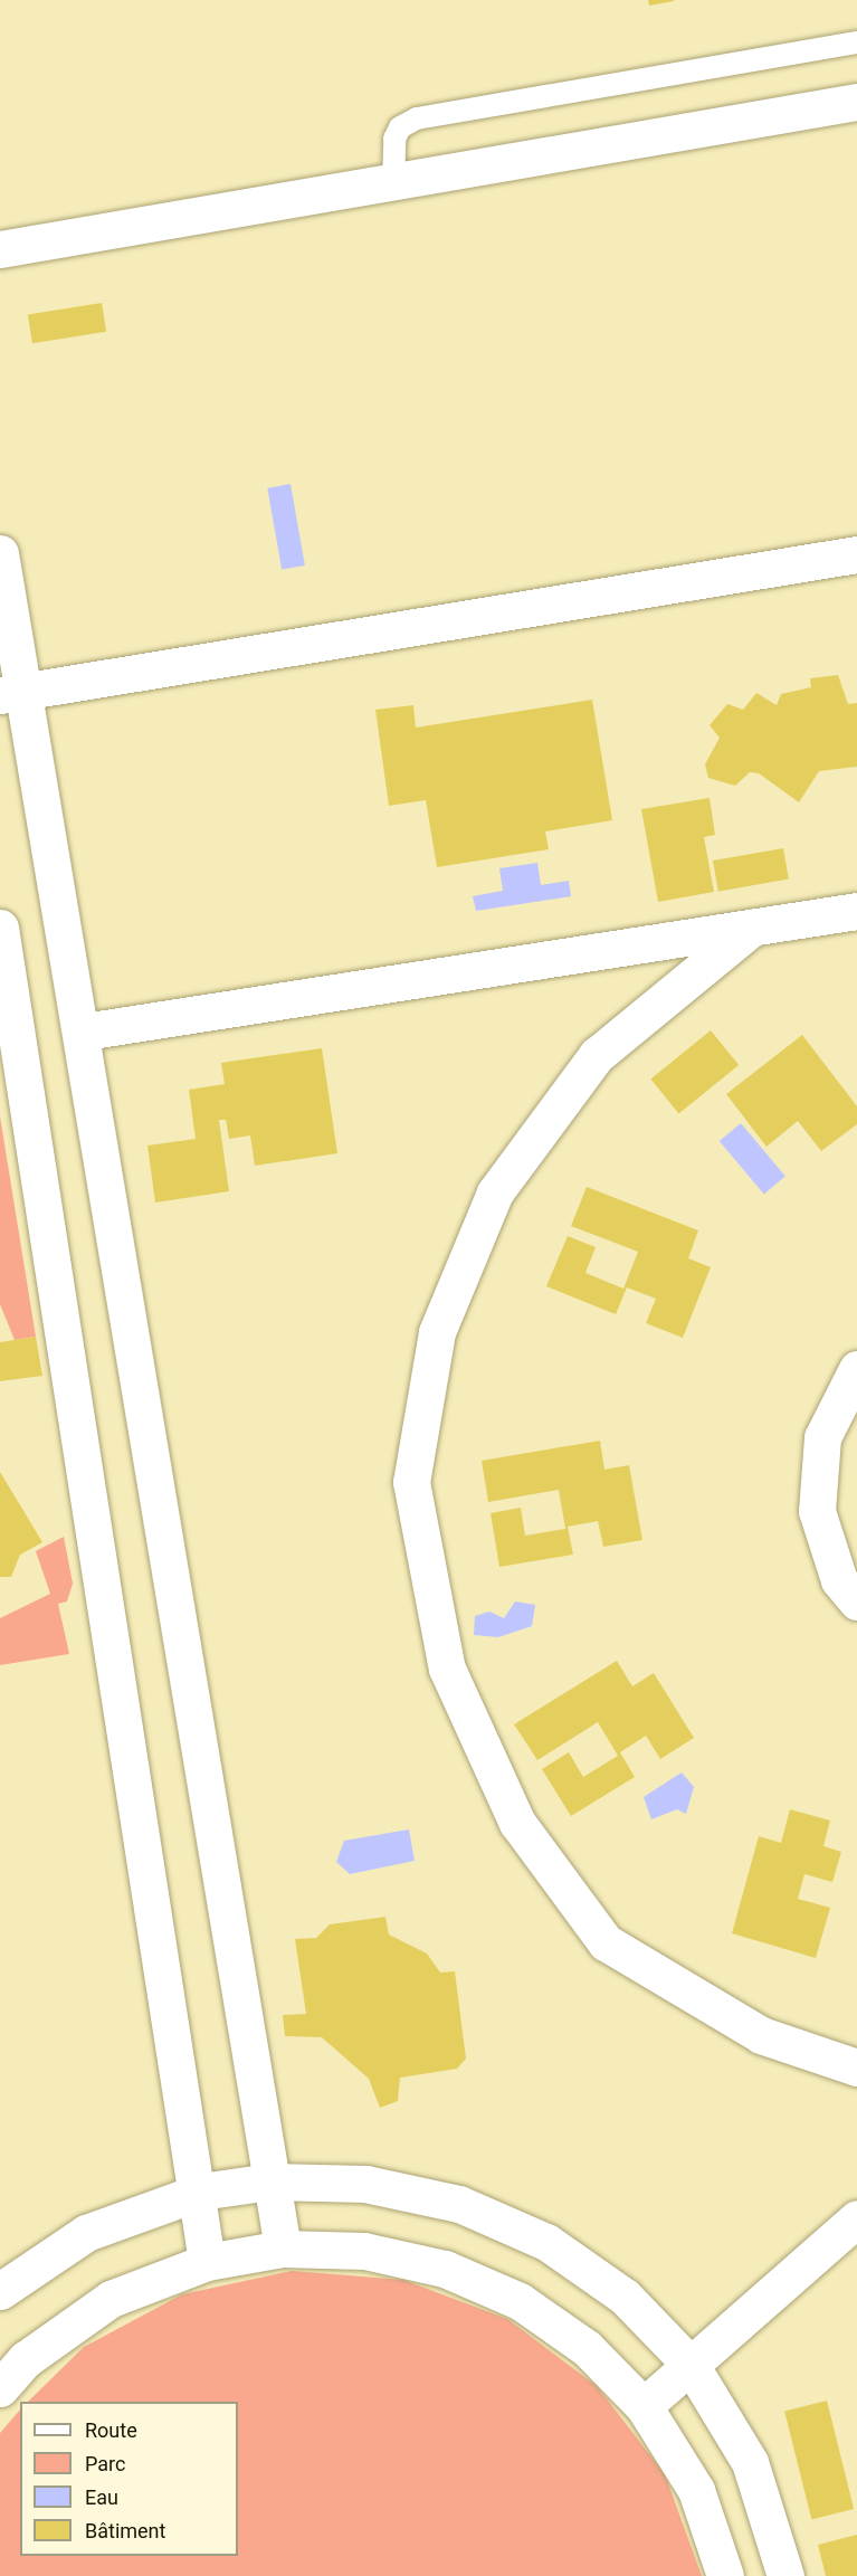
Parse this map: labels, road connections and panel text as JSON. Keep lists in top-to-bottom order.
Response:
{
  "legend": [
    "Route",
    "Parc",
    "Eau",
    "Bâtiment"
  ]
}
